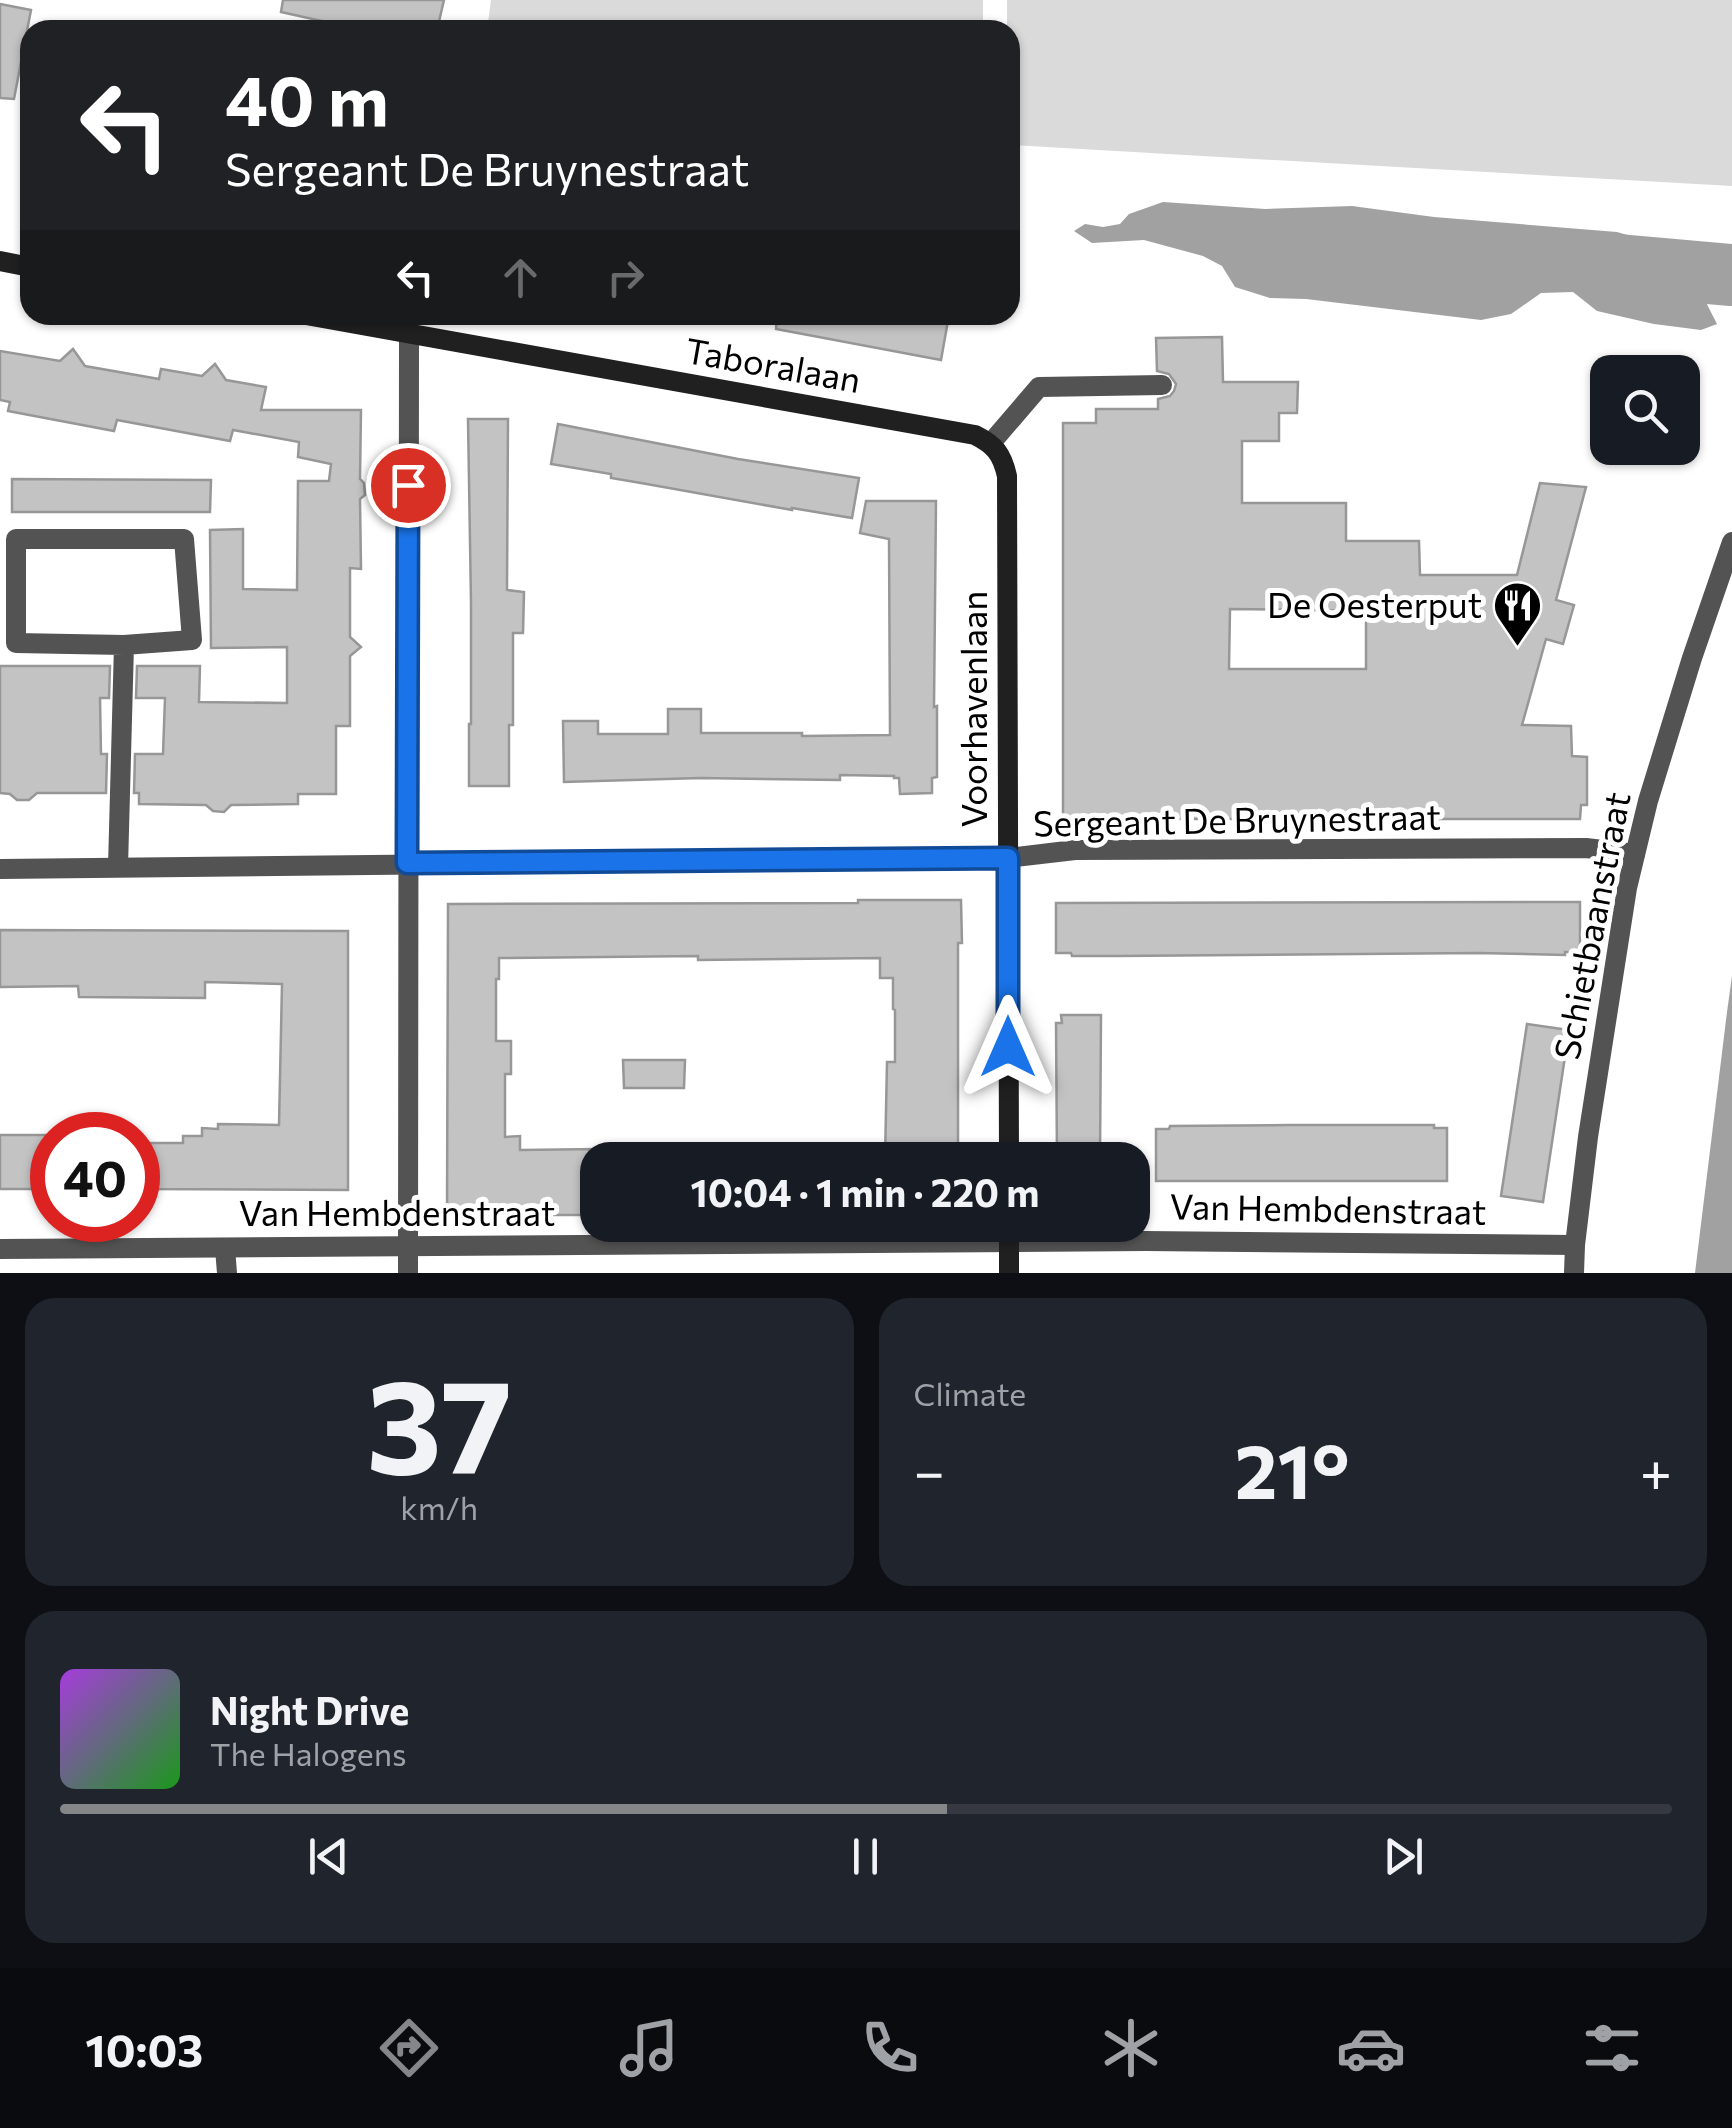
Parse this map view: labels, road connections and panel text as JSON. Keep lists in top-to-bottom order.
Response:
{
  "streets": {
    "street": [
      "Taboralaan",
      "Voorhavenlaan",
      "Sergeant De Bruynestraat",
      "Schietbaanstraat",
      "Van Hembdenstraat"
    ]
  },
  "crossings": [
    ["Taboralaan", "Voorhavenlaan"],
    ["Voorhavenlaan", "Sergeant De Bruynestraat"],
    ["Sergeant De Bruynestraat", "Schietbaanstraat"],
    ["Schietbaanstraat", "Van Hembdenstraat"]
  ],
  "places": {
    "restaurant": ["De Oesterput"]
  },
  "page": {
    "turn": ["40 m", "Sergeant De Bruynestraat"],
    "limit": "40",
    "trip": "10:04 · 1 min · 220 m",
    "tile": [
      ["37", "km/h"],
      "Climate"
    ],
    "heat": ["−", "21°", "+"],
    "song": ["Night Drive", "The Halogens"],
    "tabs": "10:03"
  }
}
